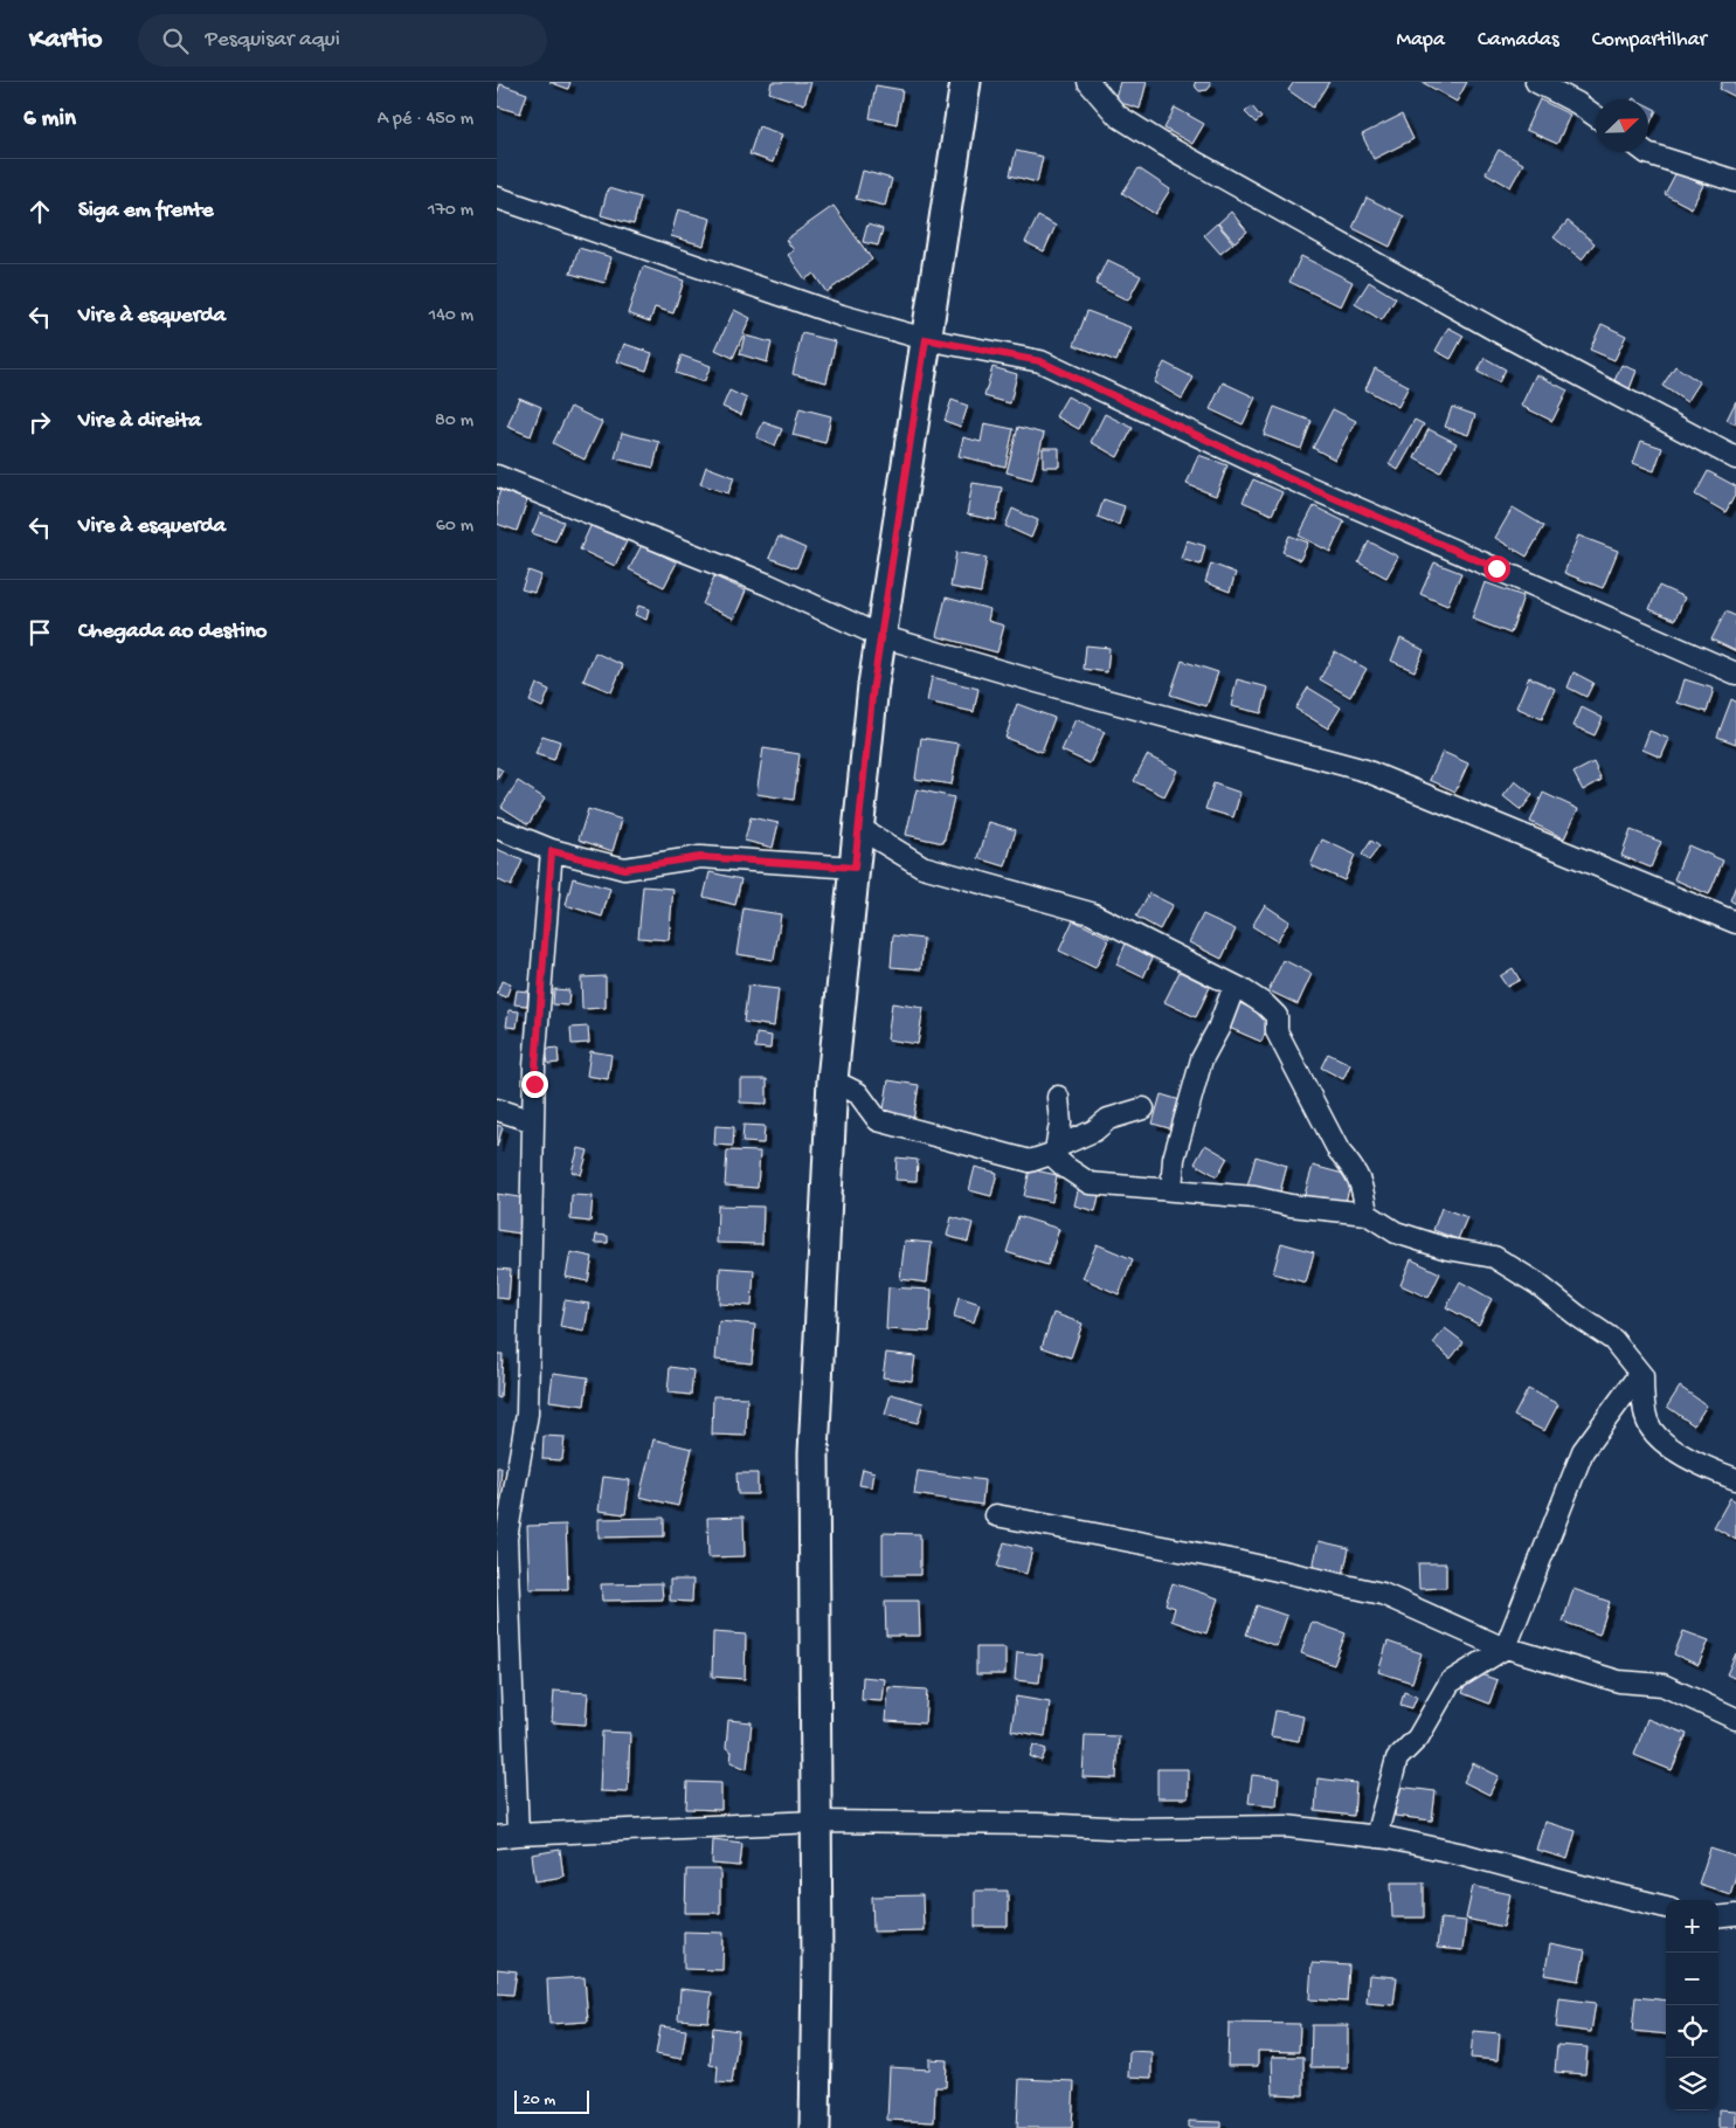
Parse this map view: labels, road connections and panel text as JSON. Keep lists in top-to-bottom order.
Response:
{
  "scale_bar": "20 m",
  "north": "top right",
  "page": {
    "header": "Kartio",
    "search": "Pesquisar aqui",
    "nav": ["Mapa", "Camadas", "Compartilhar"],
    "heading": ["6 min", "A pé · 450 m"],
    "list": [
      ["Siga em frente", "170 m"],
      ["Vire à esquerda", "140 m"],
      ["Vire à direita", "80 m"],
      ["Vire à esquerda", "60 m"],
      "Chegada ao destino"
    ],
    "map_buttons": ["+", "−"],
    "scale": "20 m"
  }
}
